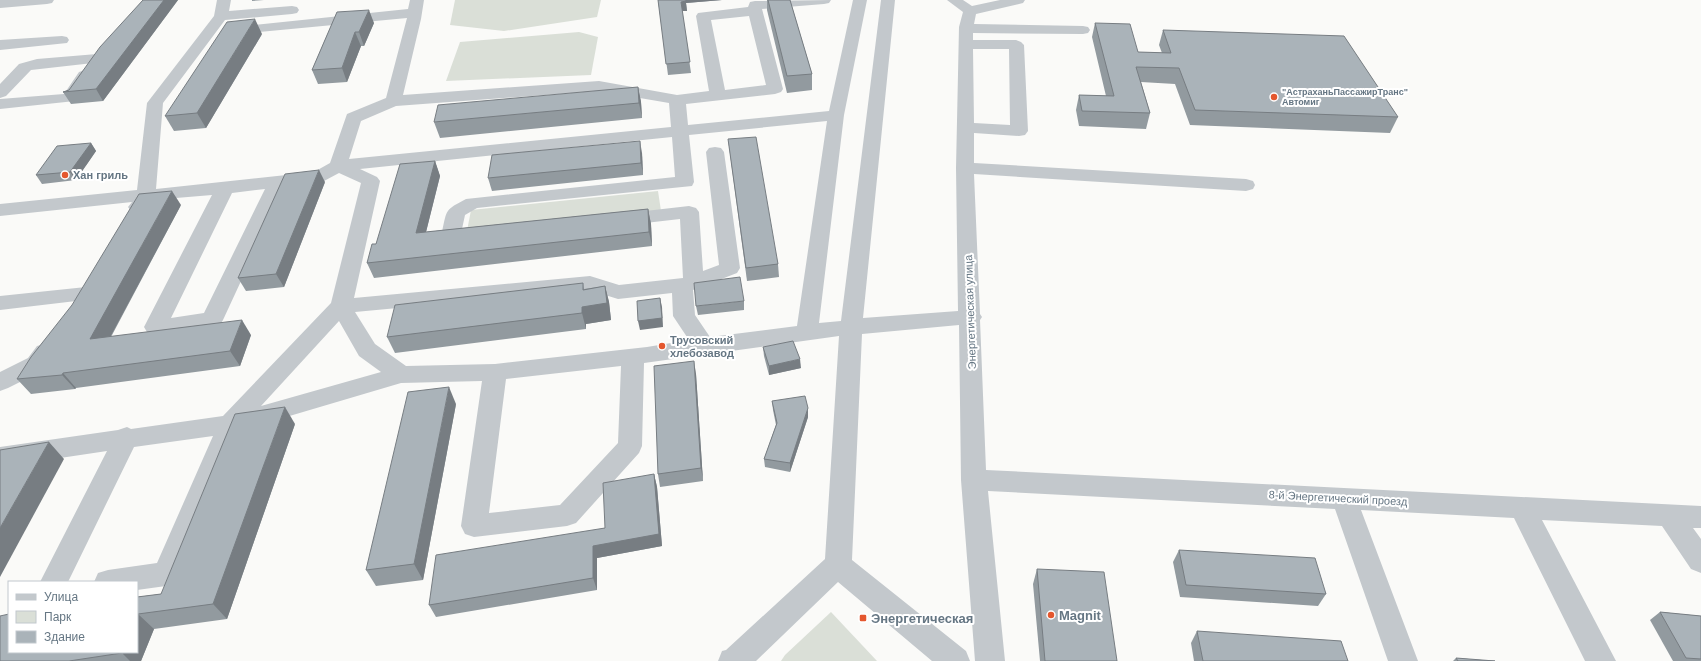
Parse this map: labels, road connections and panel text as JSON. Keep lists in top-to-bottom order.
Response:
{
  "streets": {
    "street": ["Энергетическая улица", "8-й Энергетический проезд"]
  },
  "crossings": [
    ["Энергетическая улица", "8-й Энергетический проезд"]
  ],
  "places": {
    "other": [
      "\"АстраханьПассажирТранс\" Автомиг",
      "Хан гриль",
      "Трусовский хлебозавод",
      "Magnit"
    ],
    "transit": ["Энергетическая"]
  },
  "legend": ["Улица", "Парк", "Здание"]
}
